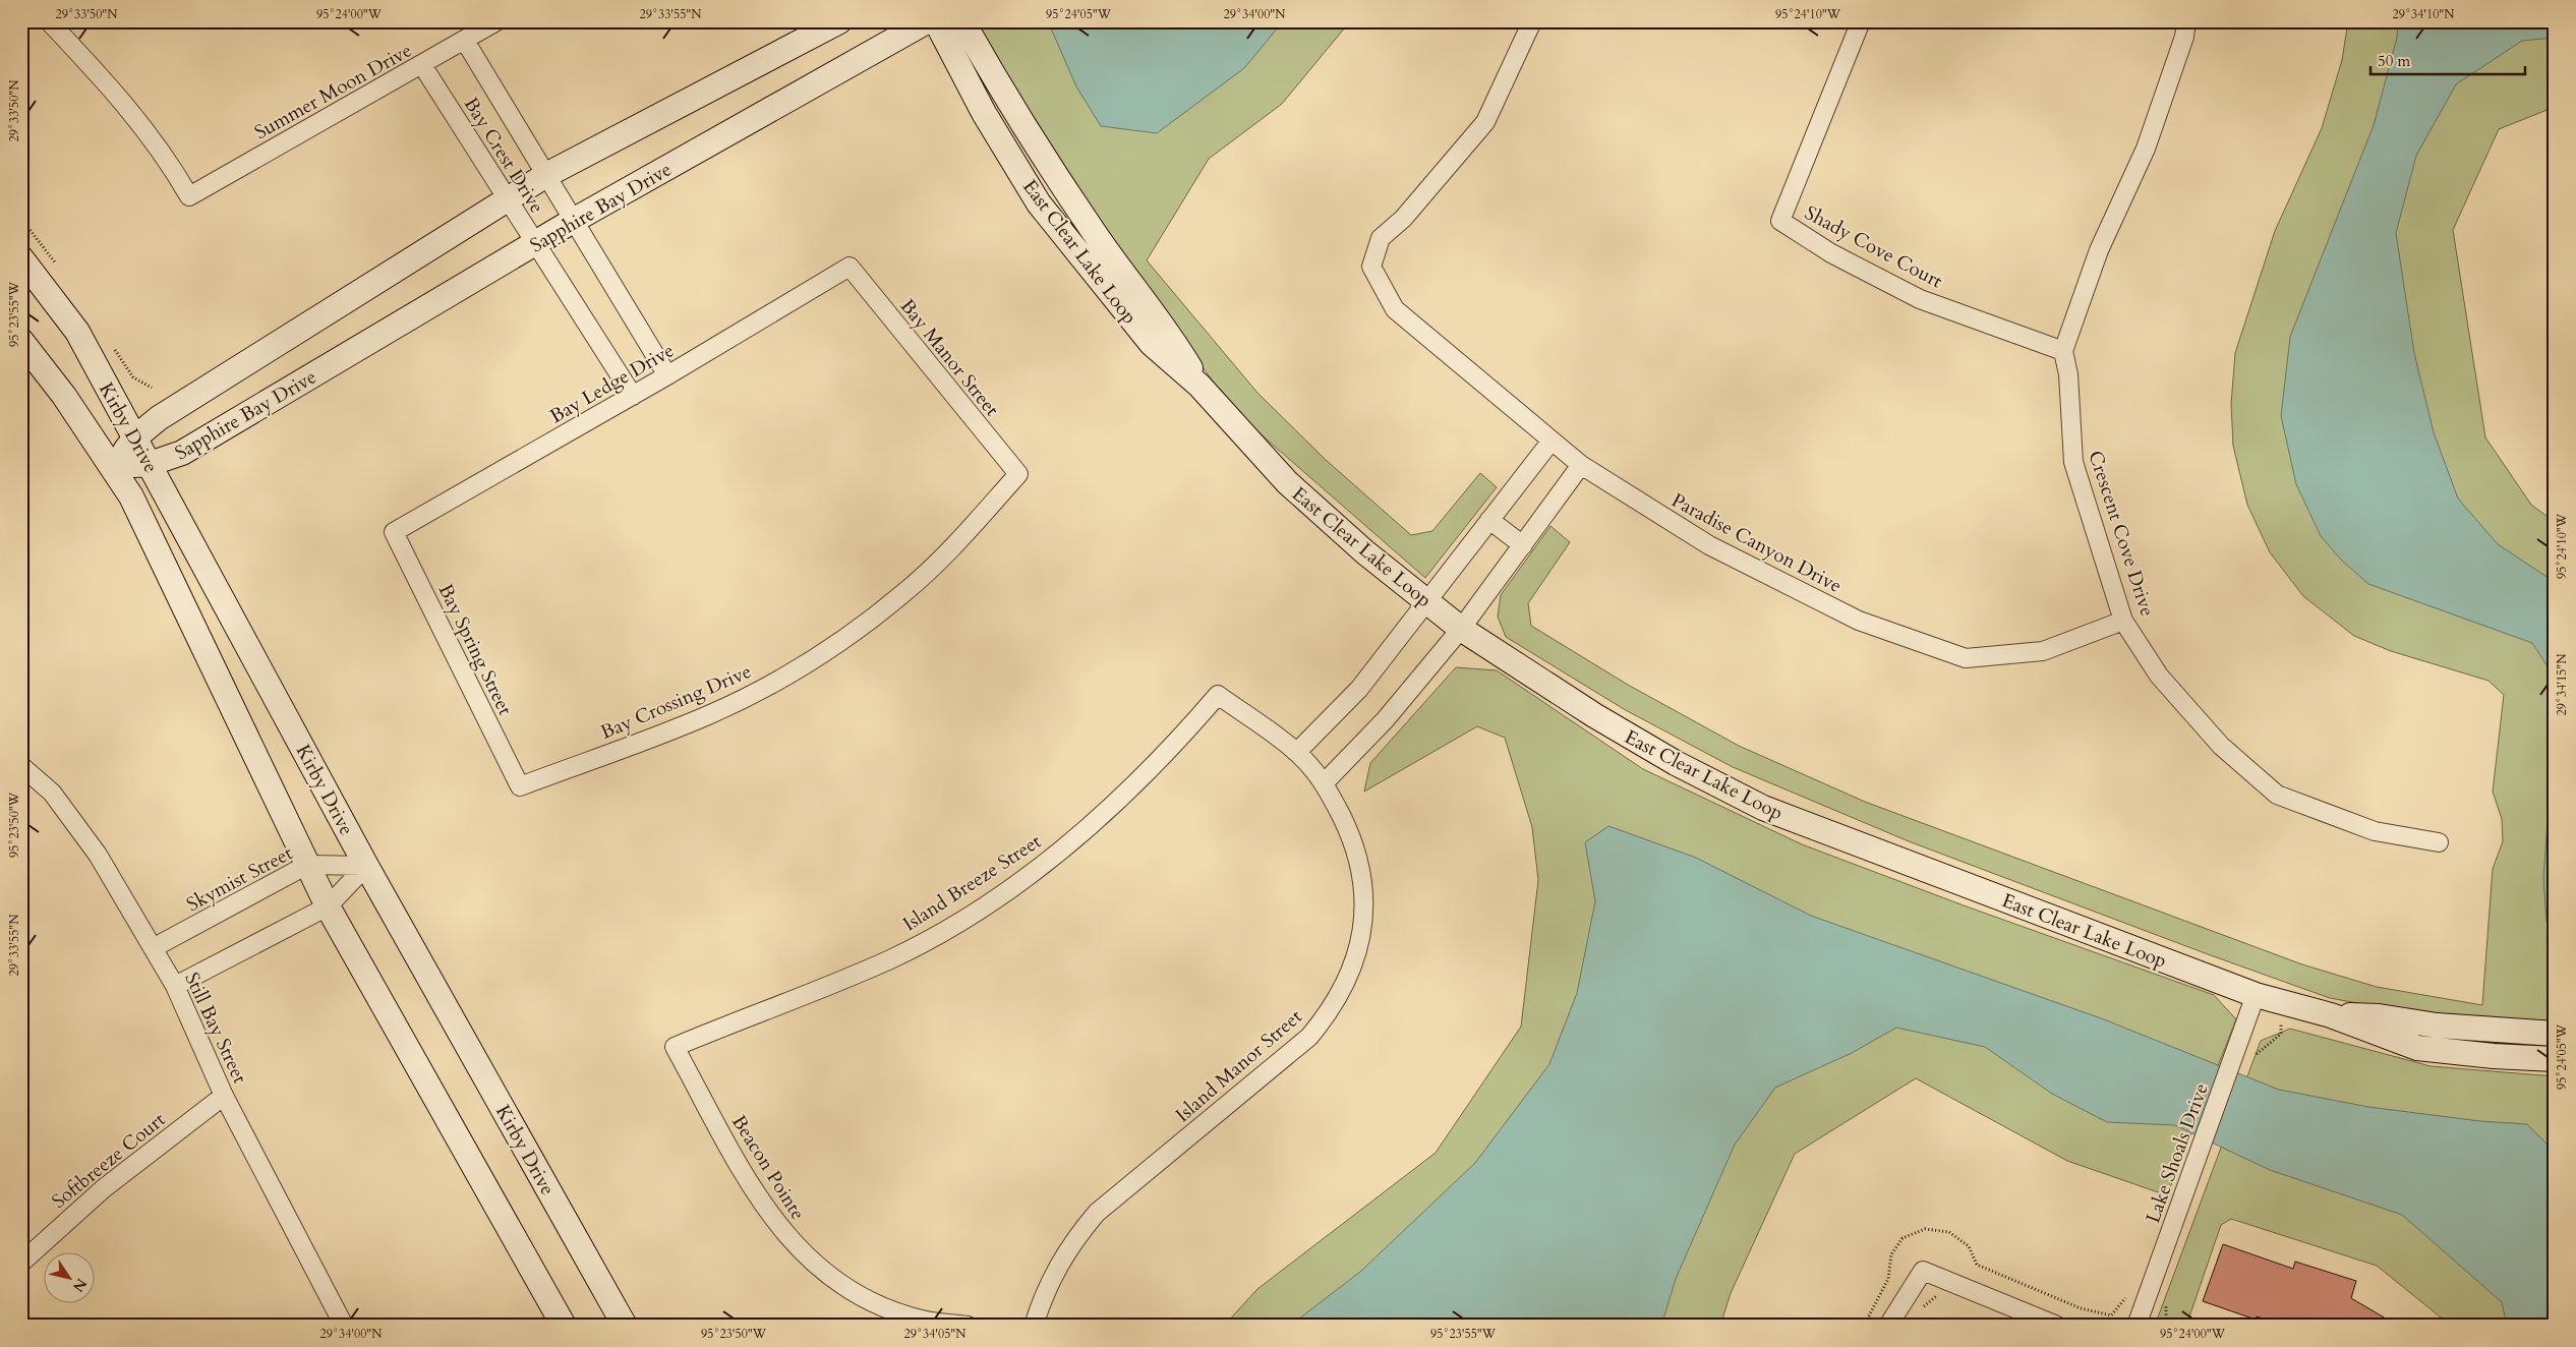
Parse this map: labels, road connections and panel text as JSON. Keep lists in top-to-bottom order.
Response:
{
  "streets": {
    "street": [
      "Summer Moon Drive",
      "Bay Crest Drive",
      "Sapphire Bay Drive",
      "Shady Cove Court",
      "East Clear Lake Loop",
      "Bay Manor Street",
      "Bay Ledge Drive",
      "Kirby Drive",
      "Crescent Cove Drive",
      "Paradise Canyon Drive",
      "Bay Spring Street",
      "Bay Crossing Drive",
      "Skymist Street",
      "Island Breeze Street",
      "Still Bay Street",
      "Island Manor Street",
      "Lake Shoals Drive",
      "Softbreeze Court",
      "Beacon Pointe"
    ]
  },
  "crossings": [
    ["Summer Moon Drive", "Bay Crest Drive"],
    ["Bay Crest Drive", "Sapphire Bay Drive"],
    ["Bay Crest Drive", "Bay Ledge Drive"],
    ["Sapphire Bay Drive", "Kirby Drive"],
    ["Shady Cove Court", "Crescent Cove Drive"],
    ["East Clear Lake Loop", "Lake Shoals Drive"],
    ["Bay Manor Street", "Bay Ledge Drive"],
    ["Bay Manor Street", "Bay Crossing Drive"],
    ["Bay Ledge Drive", "Bay Spring Street"],
    ["Kirby Drive", "Skymist Street"],
    ["Crescent Cove Drive", "Paradise Canyon Drive"],
    ["Bay Spring Street", "Bay Crossing Drive"],
    ["Skymist Street", "Still Bay Street"],
    ["Island Breeze Street", "Island Manor Street"],
    ["Island Breeze Street", "Beacon Pointe"],
    ["Still Bay Street", "Softbreeze Court"]
  ],
  "scale_bar": "50 m",
  "north": "bottom right",
  "coordinates": [
    "29°33'50\"N",
    "95°24'00\"W",
    "29°33'55\"N",
    "95°24'05\"W",
    "29°34'00\"N",
    "95°24'10\"W",
    "29°34'10\"N",
    "95°23'55\"W",
    "29°34'15\"N",
    "95°23'50\"W",
    "29°34'05\"N"
  ]
}
